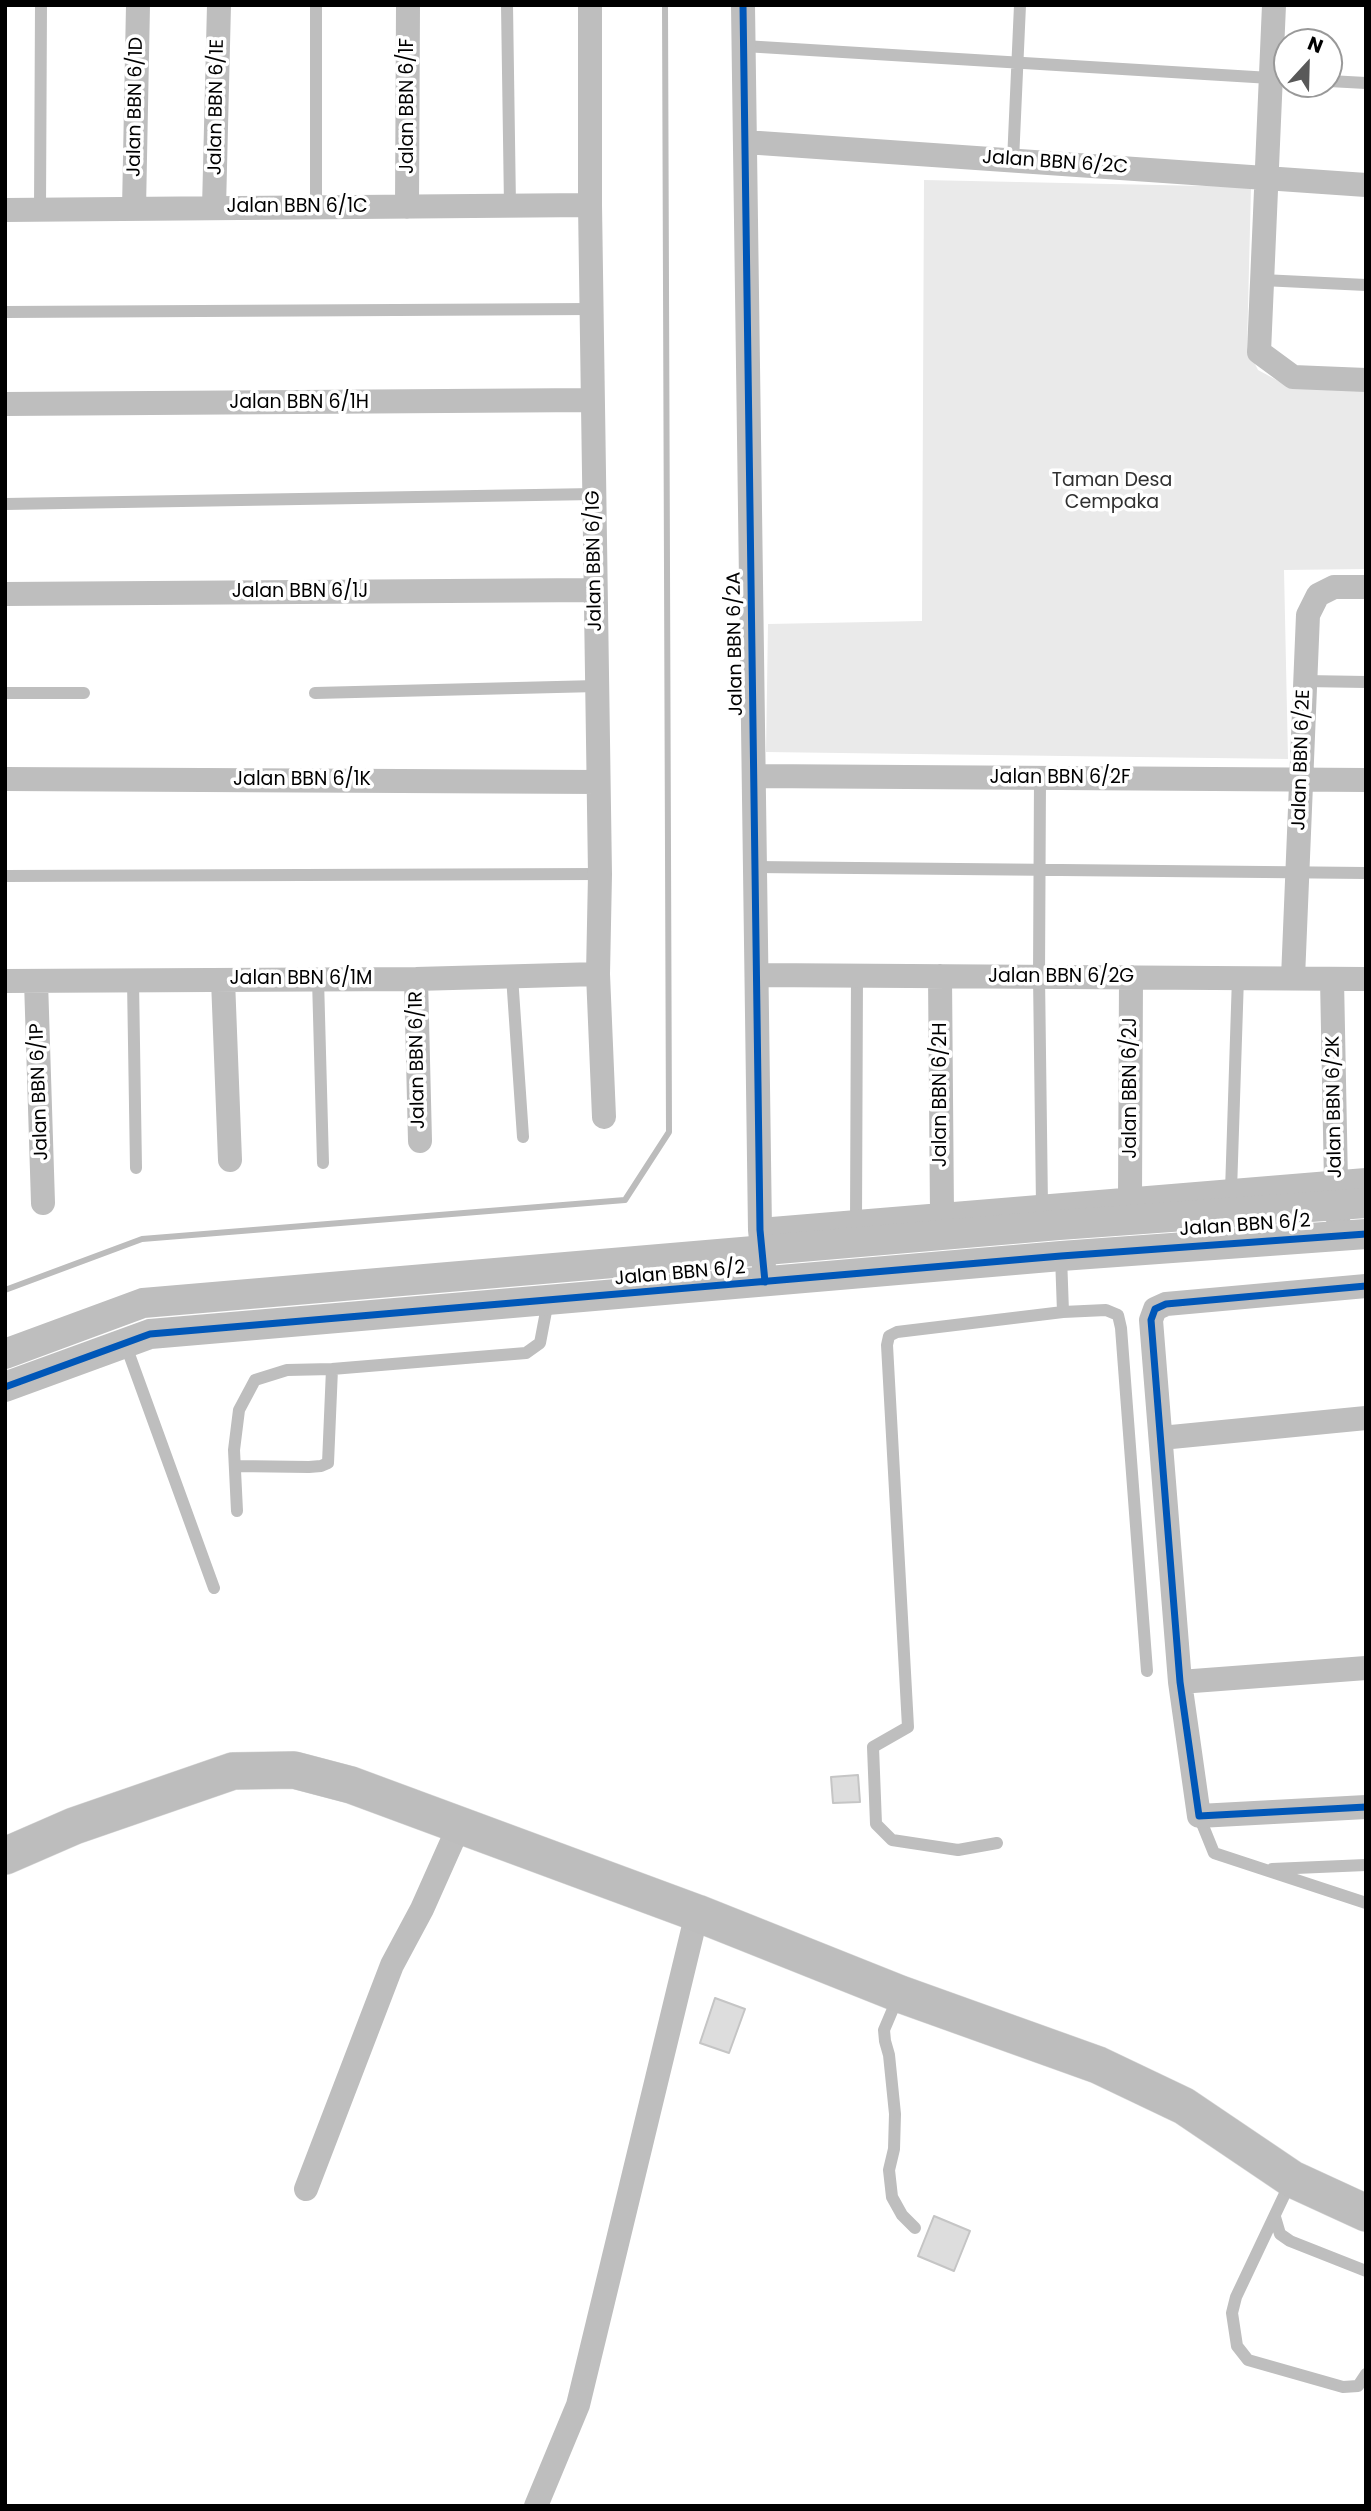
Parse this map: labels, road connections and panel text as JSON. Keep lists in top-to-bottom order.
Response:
{
  "streets": {
    "street": [
      "Jalan BBN 6/1F",
      "Jalan BBN 6/1D",
      "Jalan BBN 6/1E",
      "Jalan BBN 6/2C",
      "Jalan BBN 6/1C",
      "Jalan BBN 6/1H",
      "Jalan BBN 6/1G",
      "Jalan BBN 6/1J",
      "Jalan BBN 6/2A",
      "Jalan BBN 6/2E",
      "Jalan BBN 6/2F",
      "Jalan BBN 6/1K",
      "Jalan BBN 6/2G",
      "Jalan BBN 6/1M",
      "Jalan BBN 6/1R",
      "Jalan BBN 6/2J",
      "Jalan BBN 6/1P",
      "Jalan BBN 6/2H",
      "Jalan BBN 6/2K",
      "Jalan BBN 6/2"
    ]
  },
  "crossings": [
    ["Jalan BBN 6/1F", "Jalan BBN 6/1C"],
    ["Jalan BBN 6/1D", "Jalan BBN 6/1C"],
    ["Jalan BBN 6/1E", "Jalan BBN 6/1C"],
    ["Jalan BBN 6/2C", "Jalan BBN 6/2A"],
    ["Jalan BBN 6/1C", "Jalan BBN 6/1G"],
    ["Jalan BBN 6/1H", "Jalan BBN 6/1G"],
    ["Jalan BBN 6/1G", "Jalan BBN 6/1J"],
    ["Jalan BBN 6/1G", "Jalan BBN 6/1K"],
    ["Jalan BBN 6/1G", "Jalan BBN 6/1M"],
    ["Jalan BBN 6/2A", "Jalan BBN 6/2F"],
    ["Jalan BBN 6/2A", "Jalan BBN 6/2G"],
    ["Jalan BBN 6/2A", "Jalan BBN 6/2"],
    ["Jalan BBN 6/2E", "Jalan BBN 6/2F"],
    ["Jalan BBN 6/2E", "Jalan BBN 6/2G"],
    ["Jalan BBN 6/2G", "Jalan BBN 6/2J"],
    ["Jalan BBN 6/2G", "Jalan BBN 6/2H"],
    ["Jalan BBN 6/2G", "Jalan BBN 6/2K"],
    ["Jalan BBN 6/1M", "Jalan BBN 6/1R"],
    ["Jalan BBN 6/1M", "Jalan BBN 6/1P"],
    ["Jalan BBN 6/2K", "Jalan BBN 6/2"]
  ],
  "parks": ["Taman Desa Cempaka"],
  "north": "top"
}
